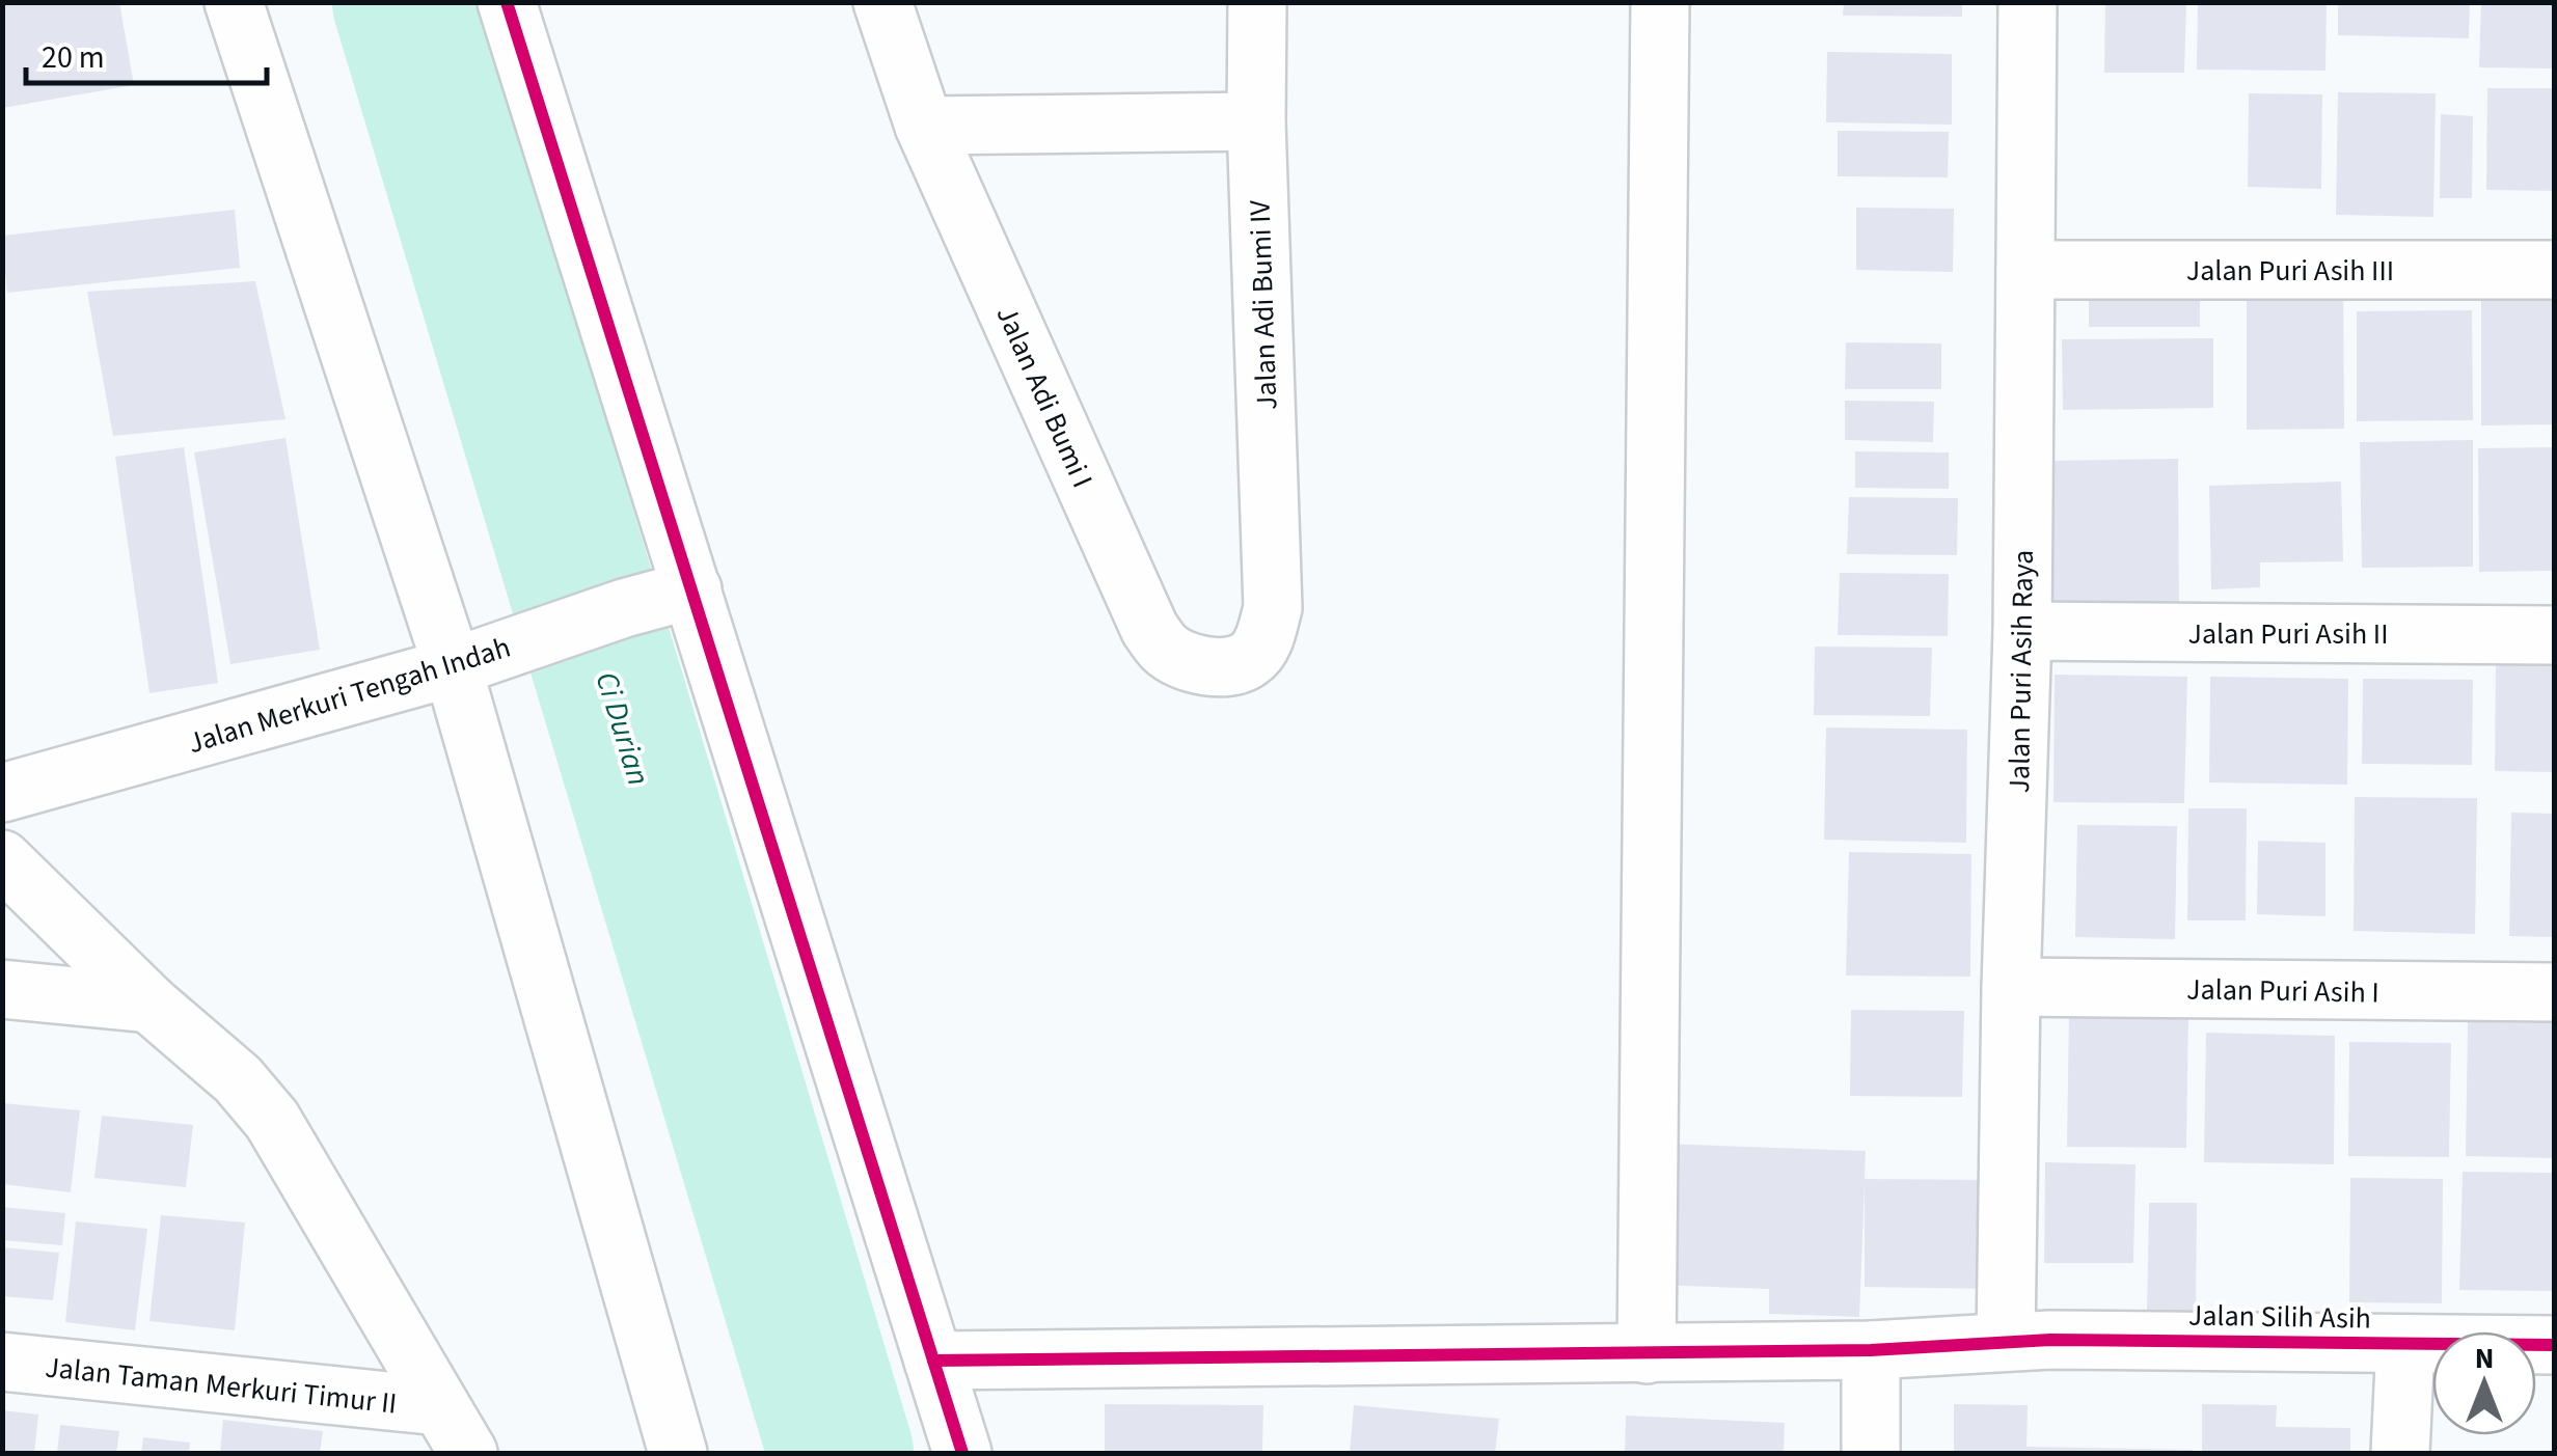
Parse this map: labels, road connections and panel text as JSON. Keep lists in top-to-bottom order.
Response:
{
  "streets": {
    "street": [
      "Jalan Puri Asih III",
      "Jalan Adi Bumi IV",
      "Jalan Adi Bumi I",
      "Jalan Puri Asih II",
      "Jalan Puri Asih Raya",
      "Jalan Merkuri Tengah Indah",
      "Jalan Puri Asih I",
      "Jalan Silih Asih",
      "Jalan Taman Merkuri Timur II"
    ]
  },
  "crossings": [
    ["Jalan Puri Asih III", "Jalan Puri Asih Raya"],
    ["Jalan Adi Bumi IV", "Jalan Adi Bumi I"],
    ["Jalan Puri Asih II", "Jalan Puri Asih Raya"],
    ["Jalan Puri Asih Raya", "Jalan Puri Asih I"],
    ["Jalan Puri Asih Raya", "Jalan Silih Asih"]
  ],
  "water": ["Ci Durian"],
  "scale_bar": "20 m",
  "north": "top"
}
